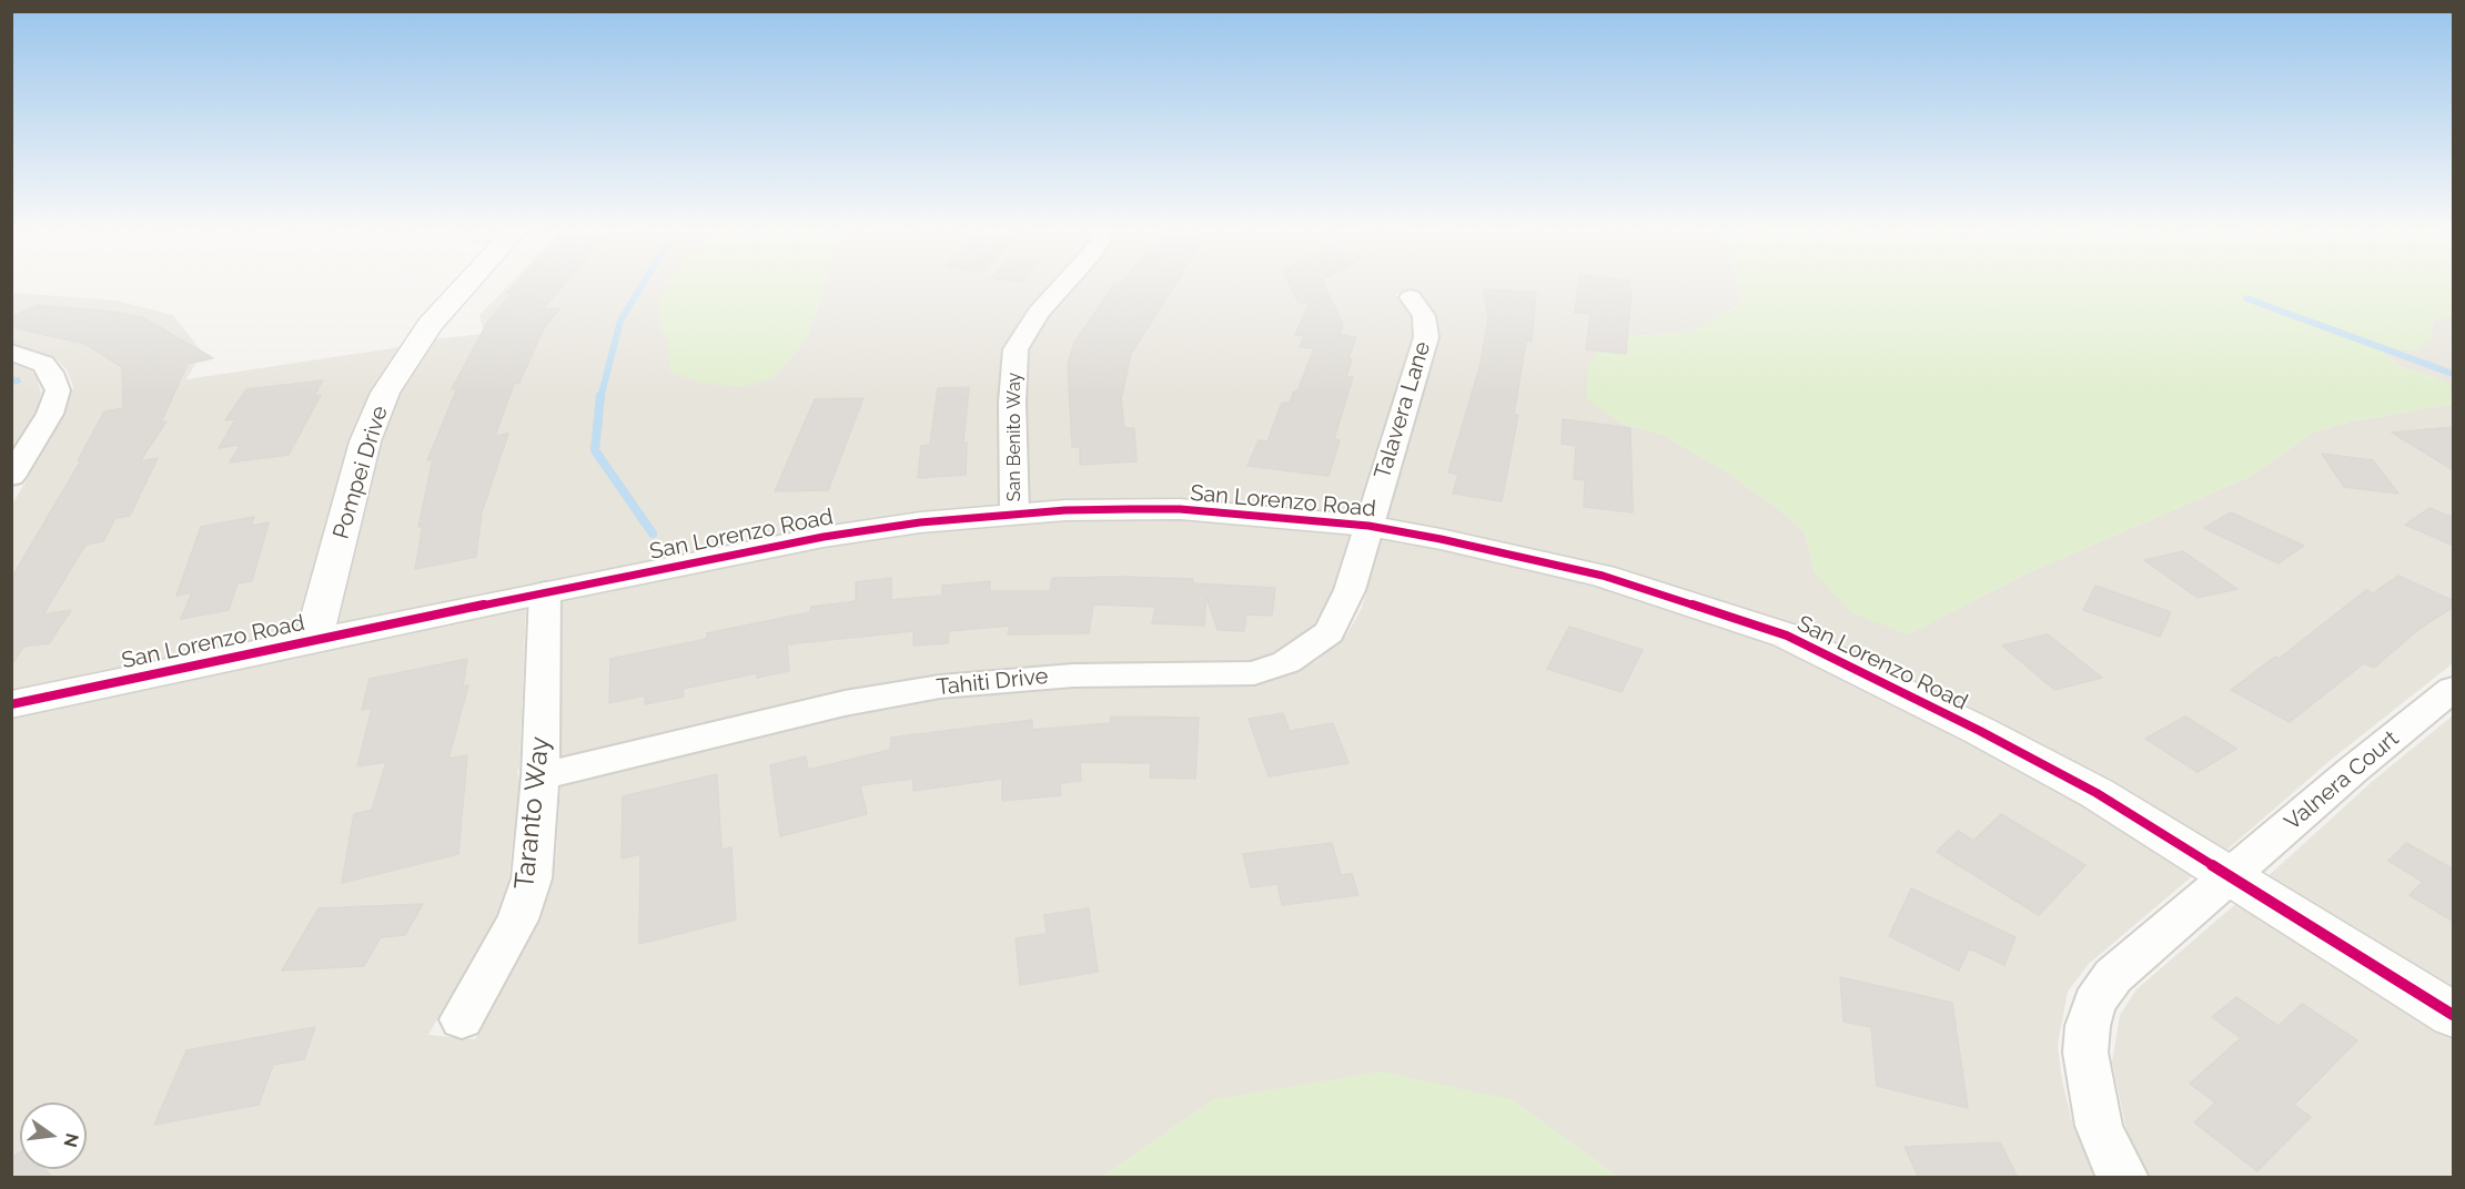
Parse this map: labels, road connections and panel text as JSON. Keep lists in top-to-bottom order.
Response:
{
  "streets": {
    "street": [
      "Talavera Lane",
      "San Benito Way",
      "Pompei Drive",
      "San Lorenzo Road",
      "Tahiti Drive",
      "Valnera Court",
      "Taranto Way"
    ]
  },
  "crossings": [
    ["Talavera Lane", "San Lorenzo Road"],
    ["Talavera Lane", "Tahiti Drive"],
    ["San Benito Way", "San Lorenzo Road"],
    ["Pompei Drive", "San Lorenzo Road"],
    ["San Lorenzo Road", "Tahiti Drive"],
    ["San Lorenzo Road", "Valnera Court"],
    ["San Lorenzo Road", "Taranto Way"],
    ["Tahiti Drive", "Taranto Way"]
  ],
  "north": "right"
}
